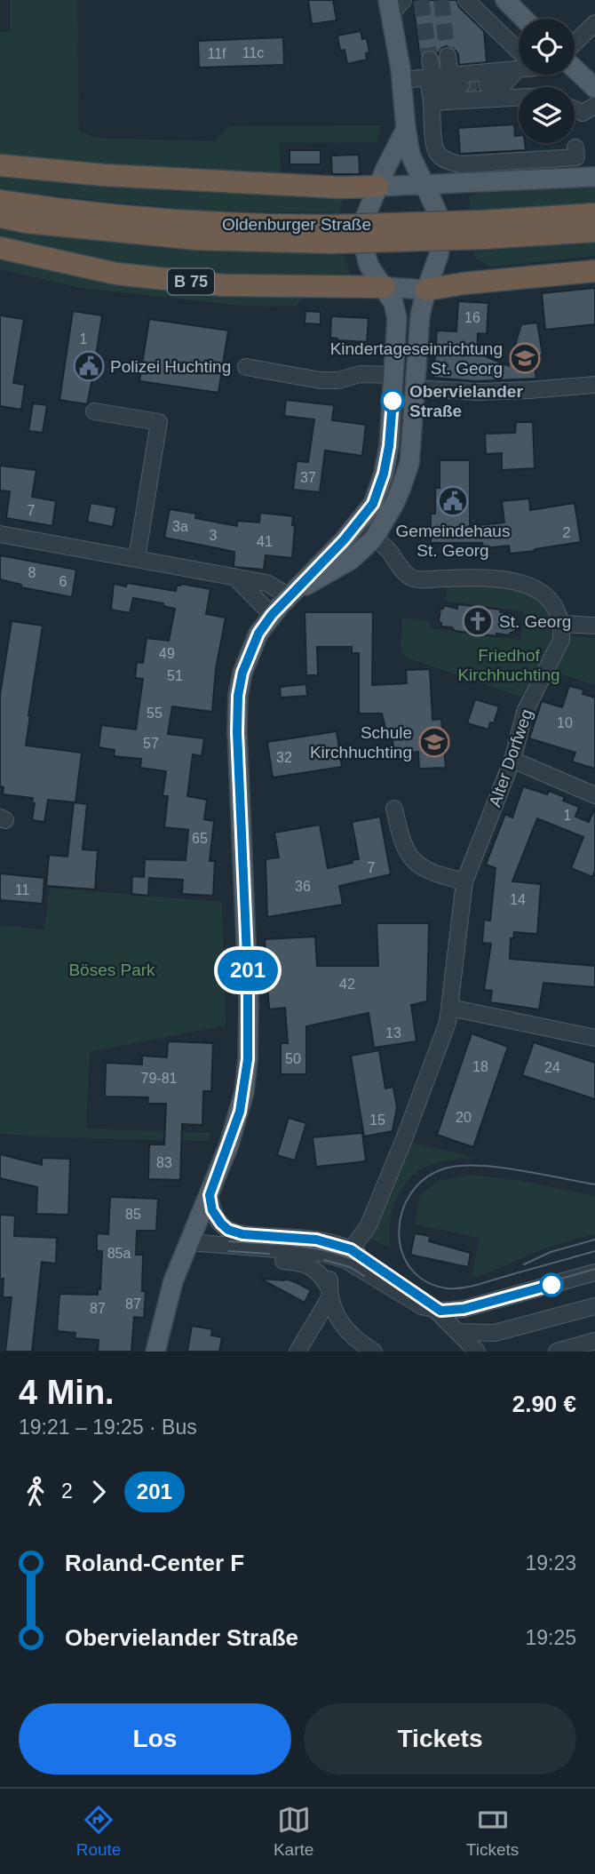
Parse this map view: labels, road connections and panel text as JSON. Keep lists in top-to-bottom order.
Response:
{
  "streets": {
    "highway": ["Oldenburger Straße", "B 75"],
    "street": ["Alter Dorfweg"]
  },
  "parks": ["Friedhof Kirchhuchting", "Böses Park"],
  "places": {
    "school or university": ["Kindertageseinrichtung St. Georg", "Schule Kirchhuchting"],
    "public building": ["Polizei Huchting", "Gemeindehaus St. Georg"],
    "other": ["Obervielander Straße"],
    "church": ["St. Georg"]
  },
  "lines": ["bus line 201"],
  "house_numbers": [
    "11c",
    "11f",
    "16",
    "1",
    "37",
    "7",
    "3a",
    "2",
    "3",
    "41",
    "8",
    "6",
    "49",
    "51",
    "55",
    "10",
    "57",
    "32",
    "1",
    "65",
    "7",
    "36",
    "11",
    "14",
    "42",
    "13",
    "50",
    "18",
    "24",
    "79-81",
    "20",
    "15",
    "83",
    "85",
    "85a",
    "87",
    "87"
  ],
  "page": {
    "on_map": "201",
    "heading": ["4 Min.", "19:21 – 19:25 · Bus", "2.90 €"],
    "legs": ["2", "201"],
    "list": [
      {
        "name": "Roland-Center F",
        "value": "19:23"
      },
      {
        "name": "Obervielander Straße",
        "value": "19:25"
      }
    ],
    "buttons": ["Los", "Tickets"],
    "tabs": ["Route", "Karte", "Tickets"]
  }
}
